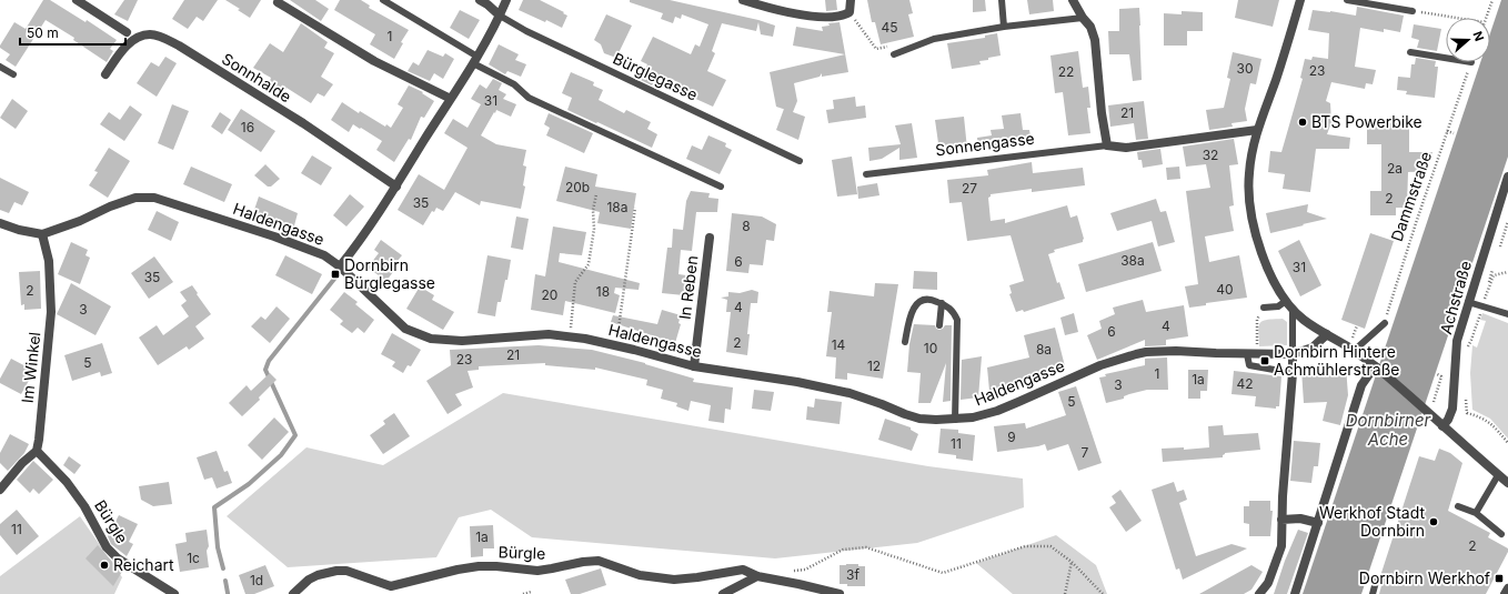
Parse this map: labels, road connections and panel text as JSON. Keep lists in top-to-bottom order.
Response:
{
  "streets": {
    "street": [
      "Bürglegasse",
      "Sonnhalde",
      "Sonnengasse",
      "Haldengasse",
      "In Reben",
      "Achstraße",
      "Im Winkel",
      "Bürgle"
    ],
    "path": ["Dammstraße"]
  },
  "crossings": [
    ["Haldengasse", "In Reben"],
    ["Haldengasse", "Im Winkel"],
    ["Im Winkel", "Bürgle"]
  ],
  "water": ["Dornbirner Ache"],
  "places": {
    "other": ["BTS Powerbike", "Werkhof Stadt Dornbirn", "Reichart"],
    "transit": ["Dornbirn Bürglegasse", "Dornbirn Hintere Achmühlerstraße", "Dornbirn Werkhof"]
  },
  "house_numbers": [
    "45",
    "1",
    "30",
    "23",
    "22",
    "31",
    "21",
    "16",
    "32",
    "2a",
    "20b",
    "27",
    "2",
    "35",
    "18a",
    "8",
    "38a",
    "6",
    "31",
    "35",
    "40",
    "2",
    "18",
    "20",
    "4",
    "3",
    "4",
    "6",
    "2",
    "14",
    "10",
    "8a",
    "21",
    "23",
    "5",
    "12",
    "1",
    "1a",
    "42",
    "3",
    "5",
    "9",
    "11",
    "7",
    "11",
    "1a",
    "2",
    "1c",
    "3f",
    "1d"
  ],
  "scale_bar": "50 m",
  "north": "right"
}
